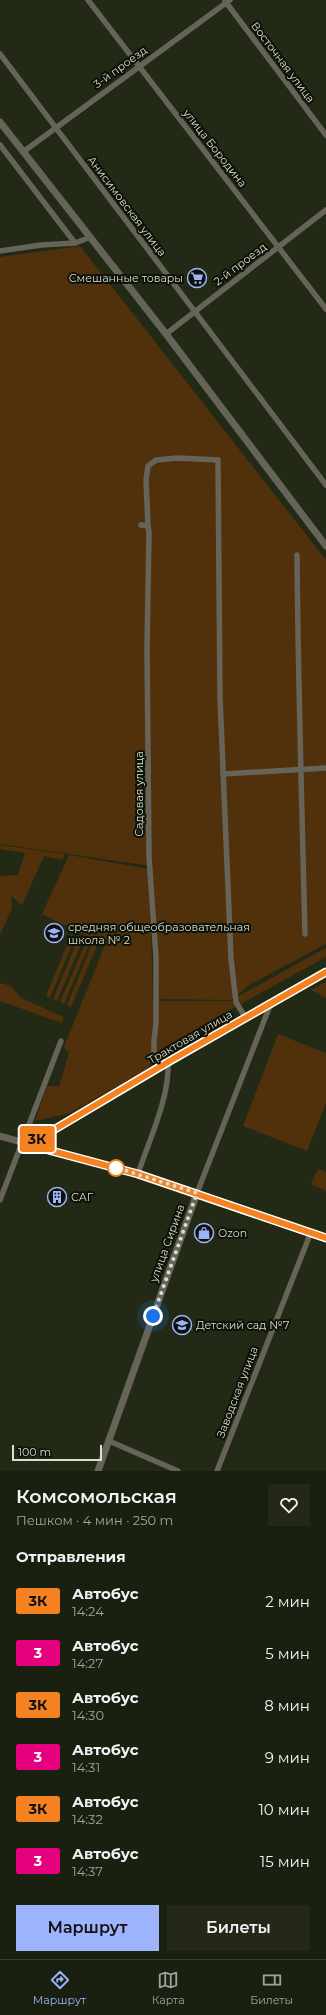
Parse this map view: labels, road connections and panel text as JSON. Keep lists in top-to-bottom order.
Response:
{
  "streets": {
    "street": [
      "Восточная улица",
      "3-й проезд",
      "улица Бородина",
      "Анисимовская улица",
      "2-й проезд",
      "Садовая улица",
      "Трактовая улица",
      "улица Сирина",
      "Заводская улица"
    ]
  },
  "crossings": [
    ["Восточная улица", "3-й проезд"],
    ["3-й проезд", "улица Бородина"],
    ["3-й проезд", "Анисимовская улица"],
    ["улица Бородина", "2-й проезд"],
    ["Анисимовская улица", "2-й проезд"],
    ["Садовая улица", "Трактовая улица"],
    ["Трактовая улица", "улица Сирина"]
  ],
  "places": {
    "supermarket": ["Смешанные товары"],
    "school or university": ["средняя общеобразовательная школа № 2", "Детский сад №7"],
    "building": ["САГ"],
    "shop": ["Ozon"]
  },
  "lines": ["bus line 3К"],
  "scale_bar": "100 m",
  "page": {
    "on_map": "3К",
    "scale": "100 m",
    "heading": [
      ["Комсомольская", "Пешком · 4 мин · 250 m"],
      "Отправления"
    ],
    "list": [
      {
        "mark": "3К",
        "name": "Автобус",
        "note": "14:24",
        "value": "2 мин"
      },
      {
        "mark": "3",
        "name": "Автобус",
        "note": "14:27",
        "value": "5 мин"
      },
      {
        "mark": "3К",
        "name": "Автобус",
        "note": "14:30",
        "value": "8 мин"
      },
      {
        "mark": "3",
        "name": "Автобус",
        "note": "14:31",
        "value": "9 мин"
      },
      {
        "mark": "3К",
        "name": "Автобус",
        "note": "14:32",
        "value": "10 мин"
      },
      {
        "mark": "3",
        "name": "Автобус",
        "note": "14:37",
        "value": "15 мин"
      }
    ],
    "buttons": ["Маршрут", "Билеты"],
    "tabs": ["Маршрут", "Карта", "Билеты"]
  }
}
